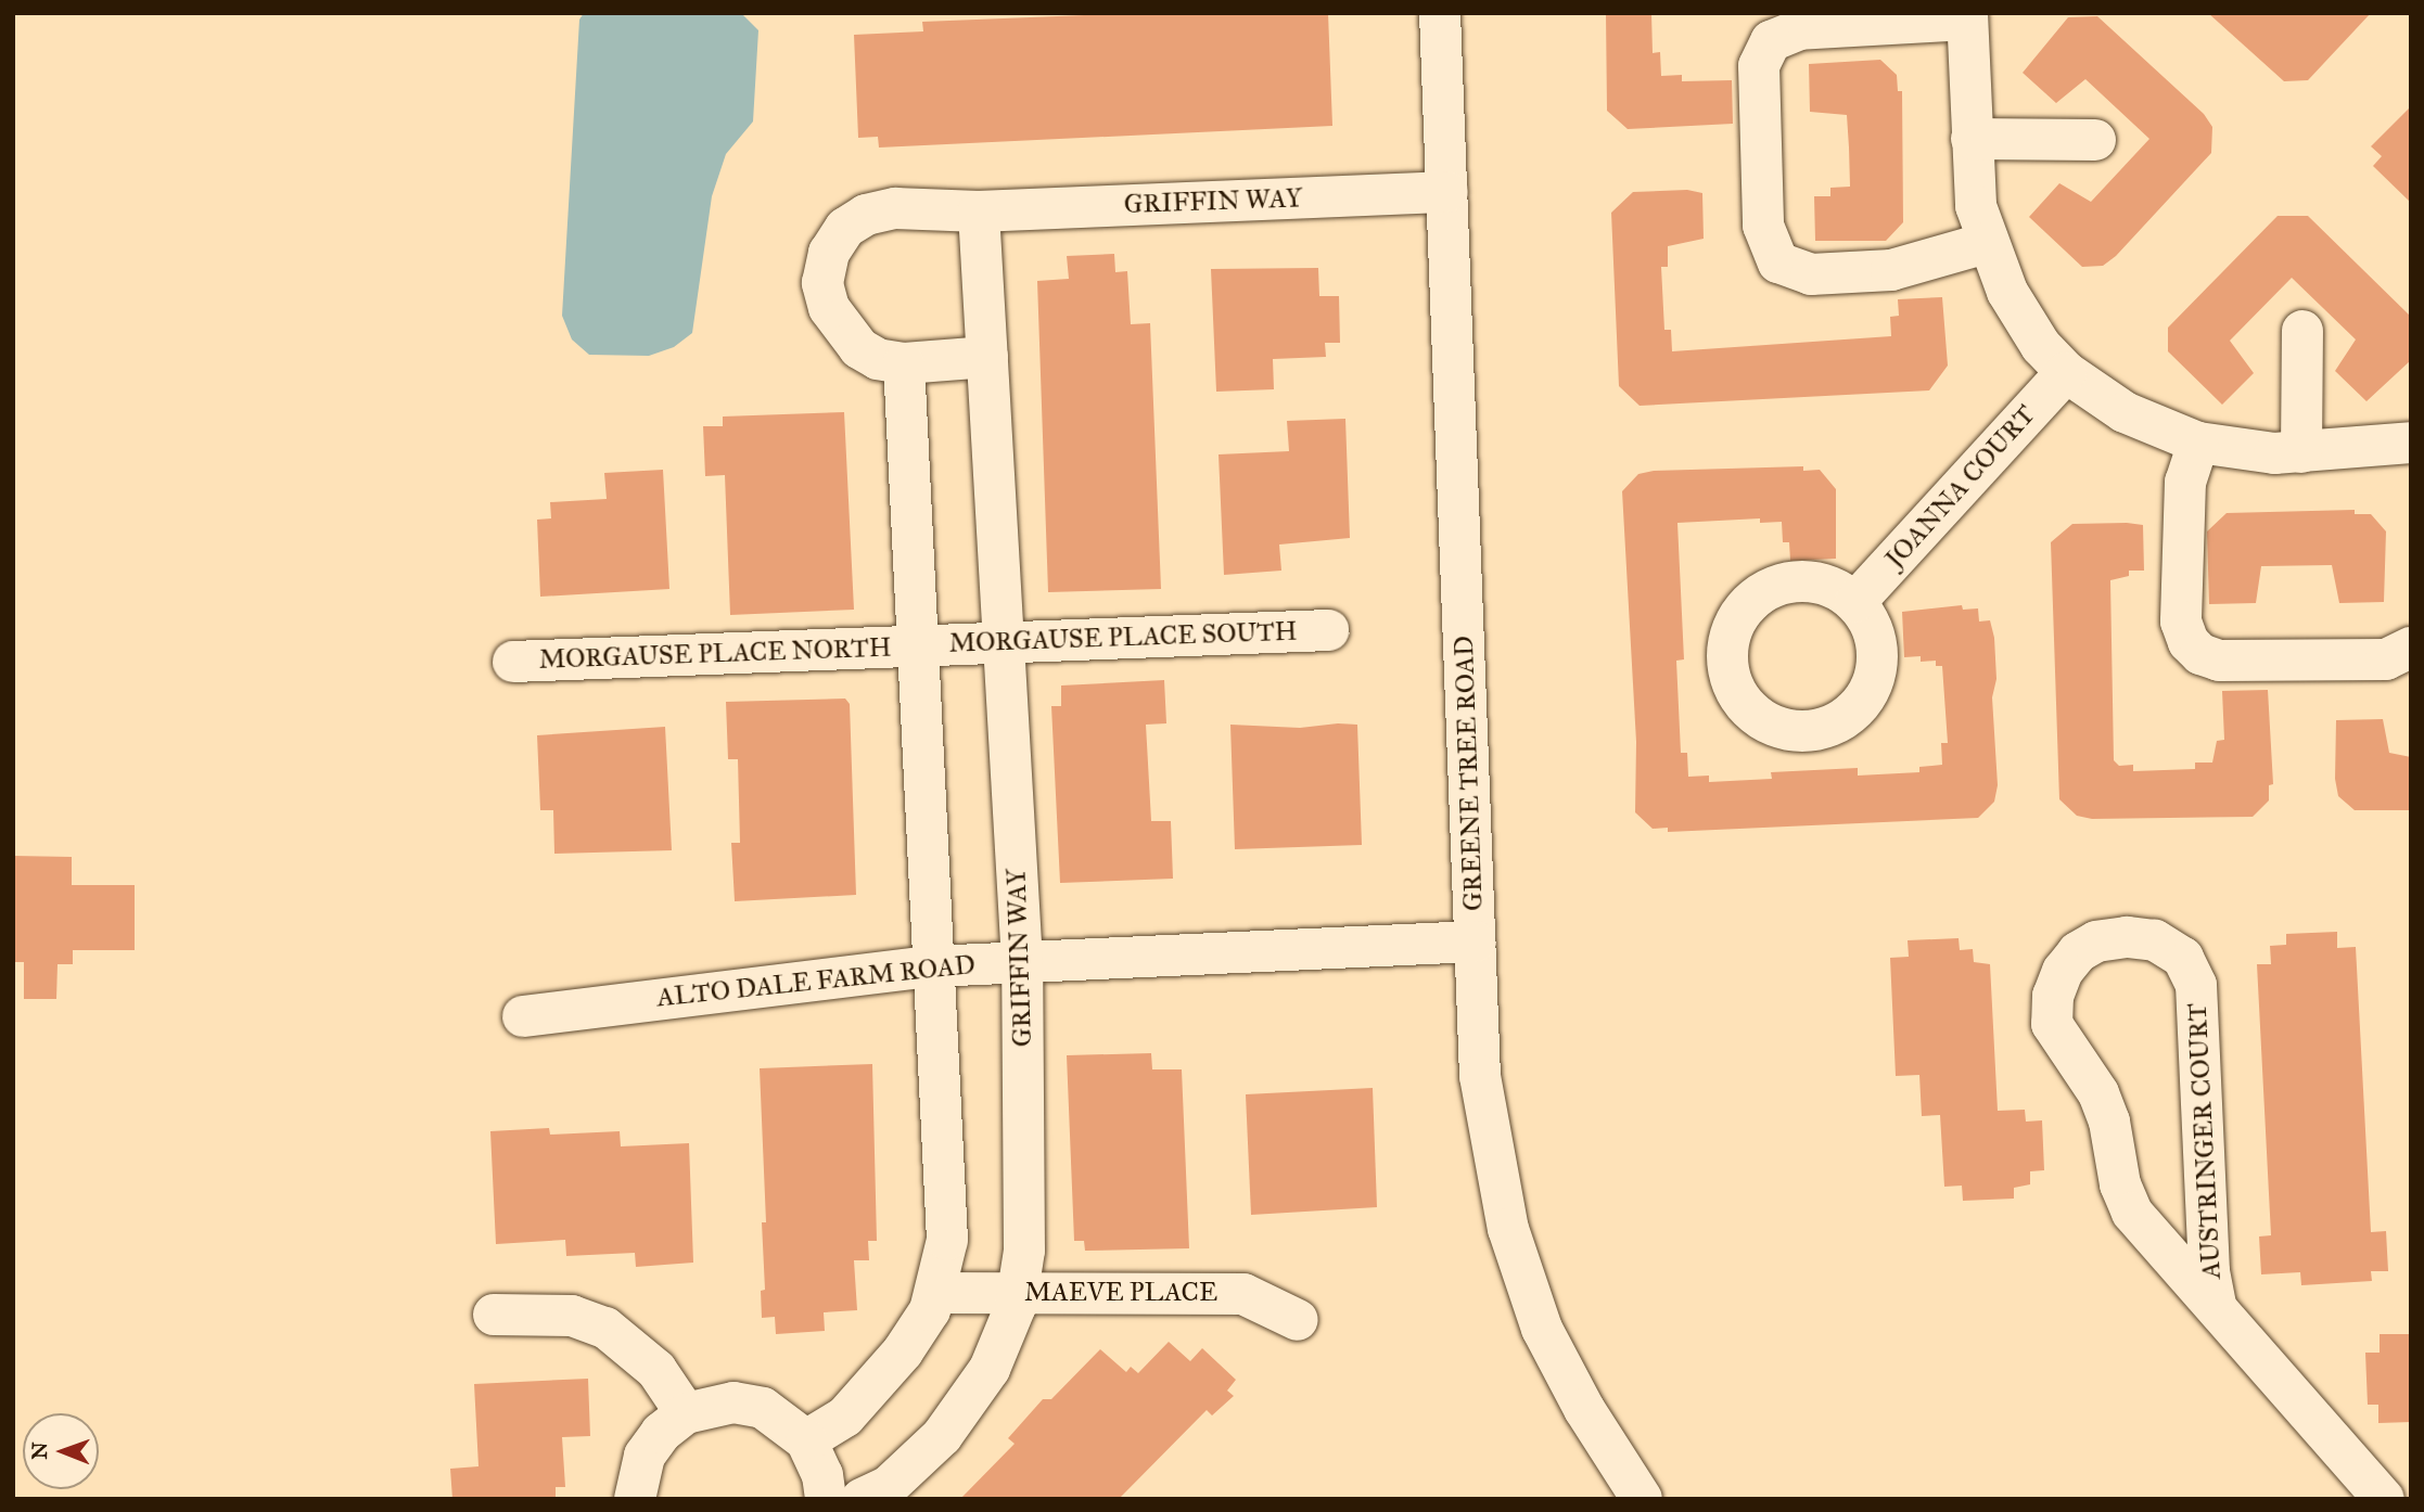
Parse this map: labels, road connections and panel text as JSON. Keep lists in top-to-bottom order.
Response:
{
  "streets": {
    "street": [
      "GRIFFIN WAY",
      "JOANNA COURT",
      "MORGAUSE PLACE SOUTH",
      "MORGAUSE PLACE NORTH",
      "GREENE TREE ROAD",
      "ALTO DALE FARM ROAD",
      "AUSTRINGER COURT",
      "MAEVE PLACE"
    ]
  },
  "crossings": [
    ["GRIFFIN WAY", "MORGAUSE PLACE SOUTH"],
    ["GRIFFIN WAY", "GREENE TREE ROAD"],
    ["GRIFFIN WAY", "ALTO DALE FARM ROAD"],
    ["GRIFFIN WAY", "MAEVE PLACE"],
    ["MORGAUSE PLACE SOUTH", "MORGAUSE PLACE NORTH"],
    ["GREENE TREE ROAD", "ALTO DALE FARM ROAD"]
  ],
  "north": "left"
}
